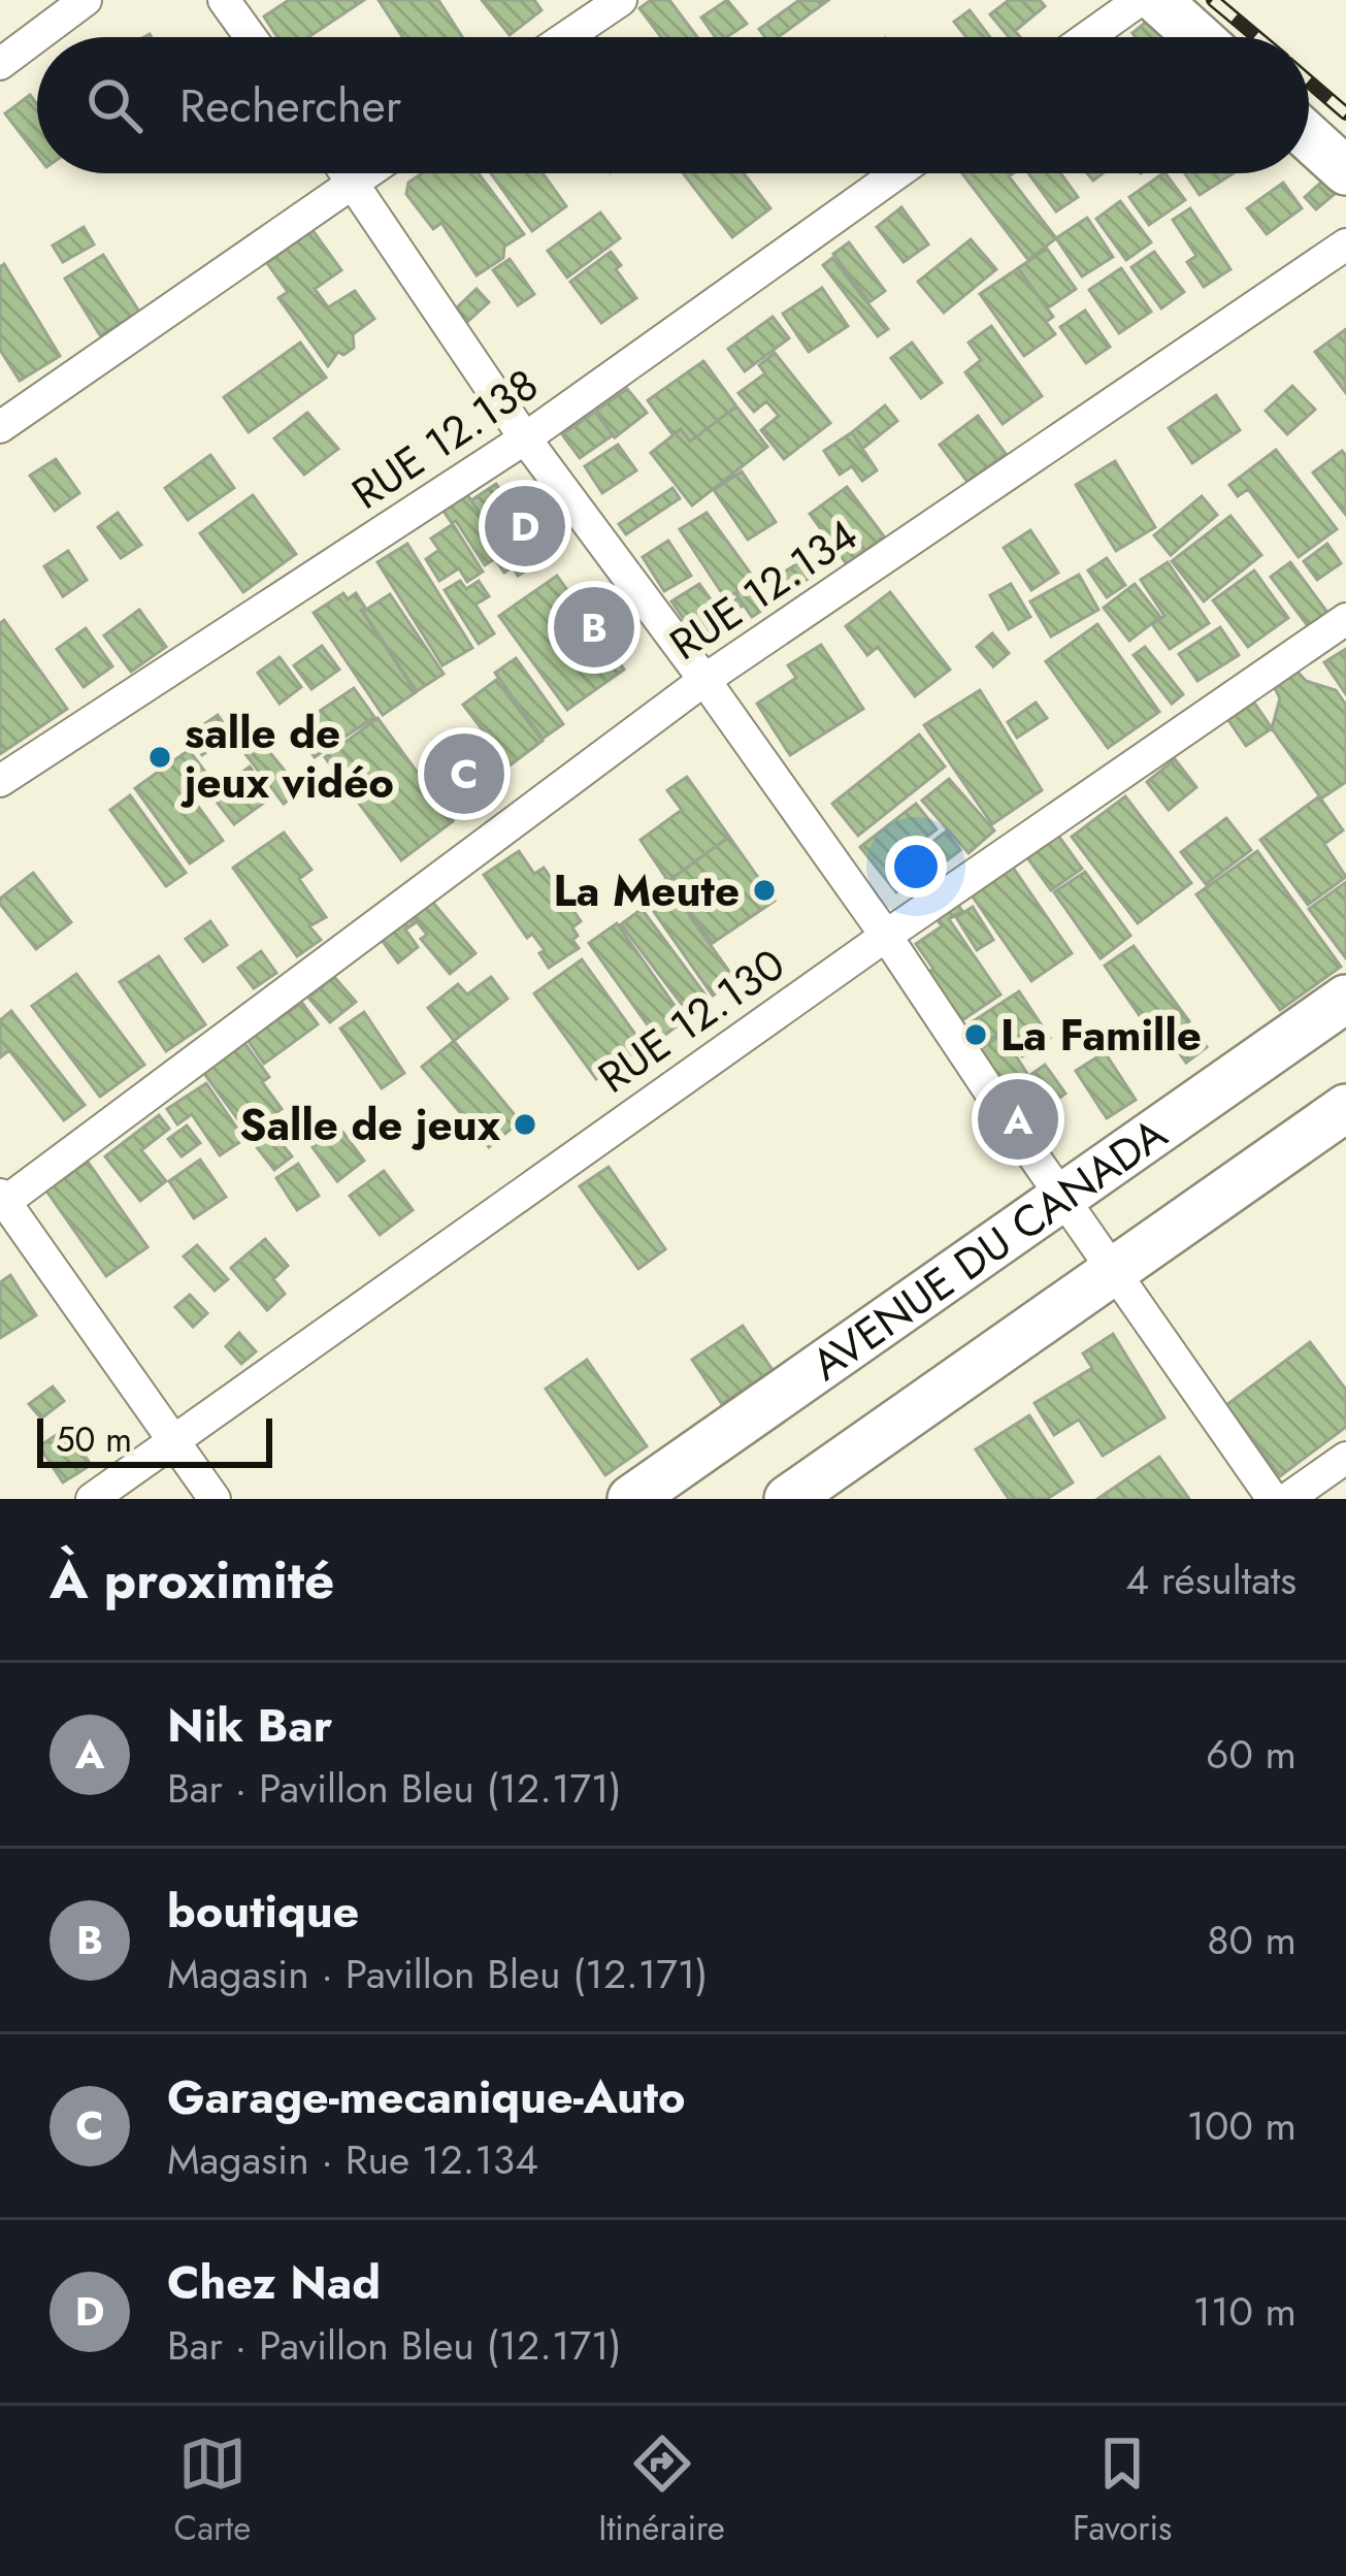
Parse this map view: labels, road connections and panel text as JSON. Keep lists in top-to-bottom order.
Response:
{
  "streets": {
    "main road": ["AVENUE DU CANADA"],
    "street": ["RUE 12.138", "RUE 12.134", "RUE 12.130"]
  },
  "places": [
    "salle de jeux vidéo",
    "La Meute",
    "La Famille",
    "Salle de jeux"
  ],
  "scale_bar": "50 m",
  "page": {
    "search": "Rechercher",
    "pins": [
      "D",
      "B",
      "C",
      "A"
    ],
    "scale": "50 m",
    "heading": ["À proximité", "4 résultats"],
    "list": [
      {
        "mark": "A",
        "name": "Nik Bar",
        "note": "Bar · Pavillon Bleu (12.171)",
        "value": "60 m"
      },
      {
        "mark": "B",
        "name": "boutique",
        "note": "Magasin · Pavillon Bleu (12.171)",
        "value": "80 m"
      },
      {
        "mark": "C",
        "name": "Garage-mecanique-Auto",
        "note": "Magasin · Rue 12.134",
        "value": "100 m"
      },
      {
        "mark": "D",
        "name": "Chez Nad",
        "note": "Bar · Pavillon Bleu (12.171)",
        "value": "110 m"
      }
    ],
    "nav": ["Carte", "Itinéraire", "Favoris"]
  }
}
